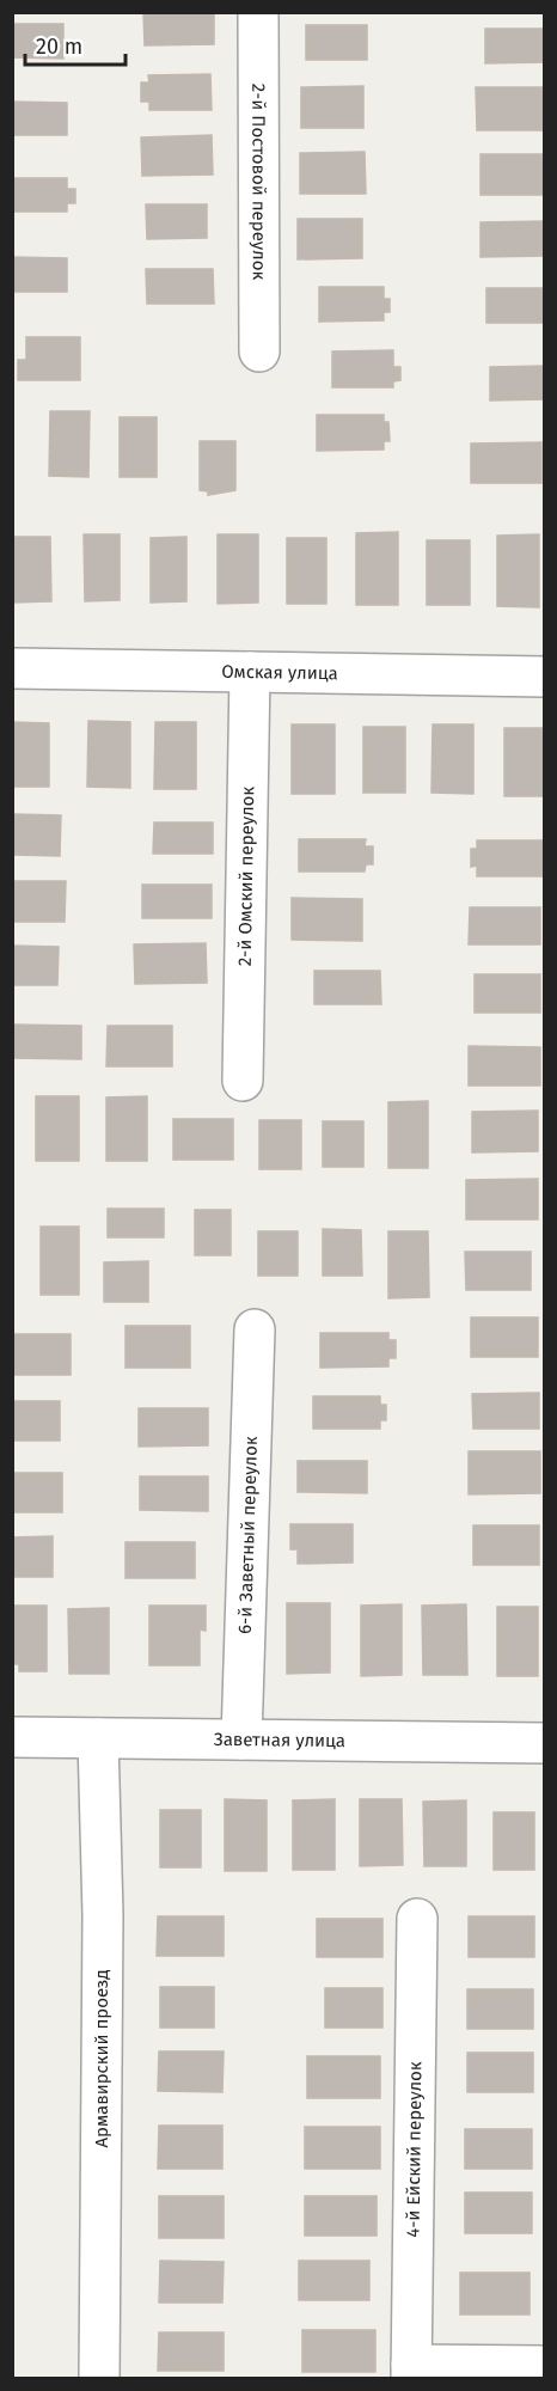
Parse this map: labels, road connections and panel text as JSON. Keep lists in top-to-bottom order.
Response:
{
  "streets": {
    "street": [
      "2-й Постовой переулок",
      "Омская улица",
      "2-й Омский переулок",
      "6-й Заветный переулок",
      "Заветная улица",
      "Армавирский проезд",
      "4-й Ейский переулок"
    ]
  },
  "crossings": [
    ["Омская улица", "2-й Омский переулок"],
    ["6-й Заветный переулок", "Заветная улица"],
    ["Заветная улица", "Армавирский проезд"]
  ],
  "scale_bar": "20 m"
}
